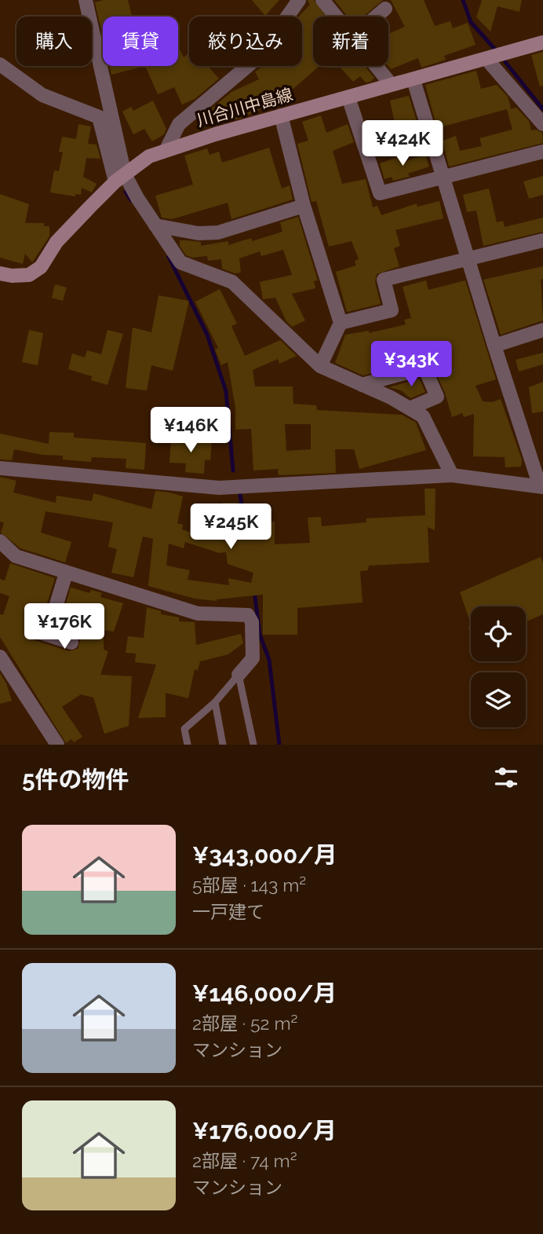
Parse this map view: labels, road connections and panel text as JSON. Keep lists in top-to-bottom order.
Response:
{
  "streets": {
    "main road": ["川合川中島線"]
  },
  "page": {
    "chip": [
      "購入",
      "賃貸",
      "絞り込み",
      "新着"
    ],
    "price": [
      "¥424K",
      "¥343K",
      "¥146K",
      "¥245K",
      "¥176K"
    ],
    "heading": "5件の物件",
    "list": [
      {
        "name": "¥343,000/月",
        "note": "5部屋 · 143 m² · 一戸建て"
      },
      {
        "name": "¥146,000/月",
        "note": "2部屋 · 52 m² · マンション"
      },
      {
        "name": "¥176,000/月",
        "note": "2部屋 · 74 m² · マンション"
      }
    ]
  }
}
